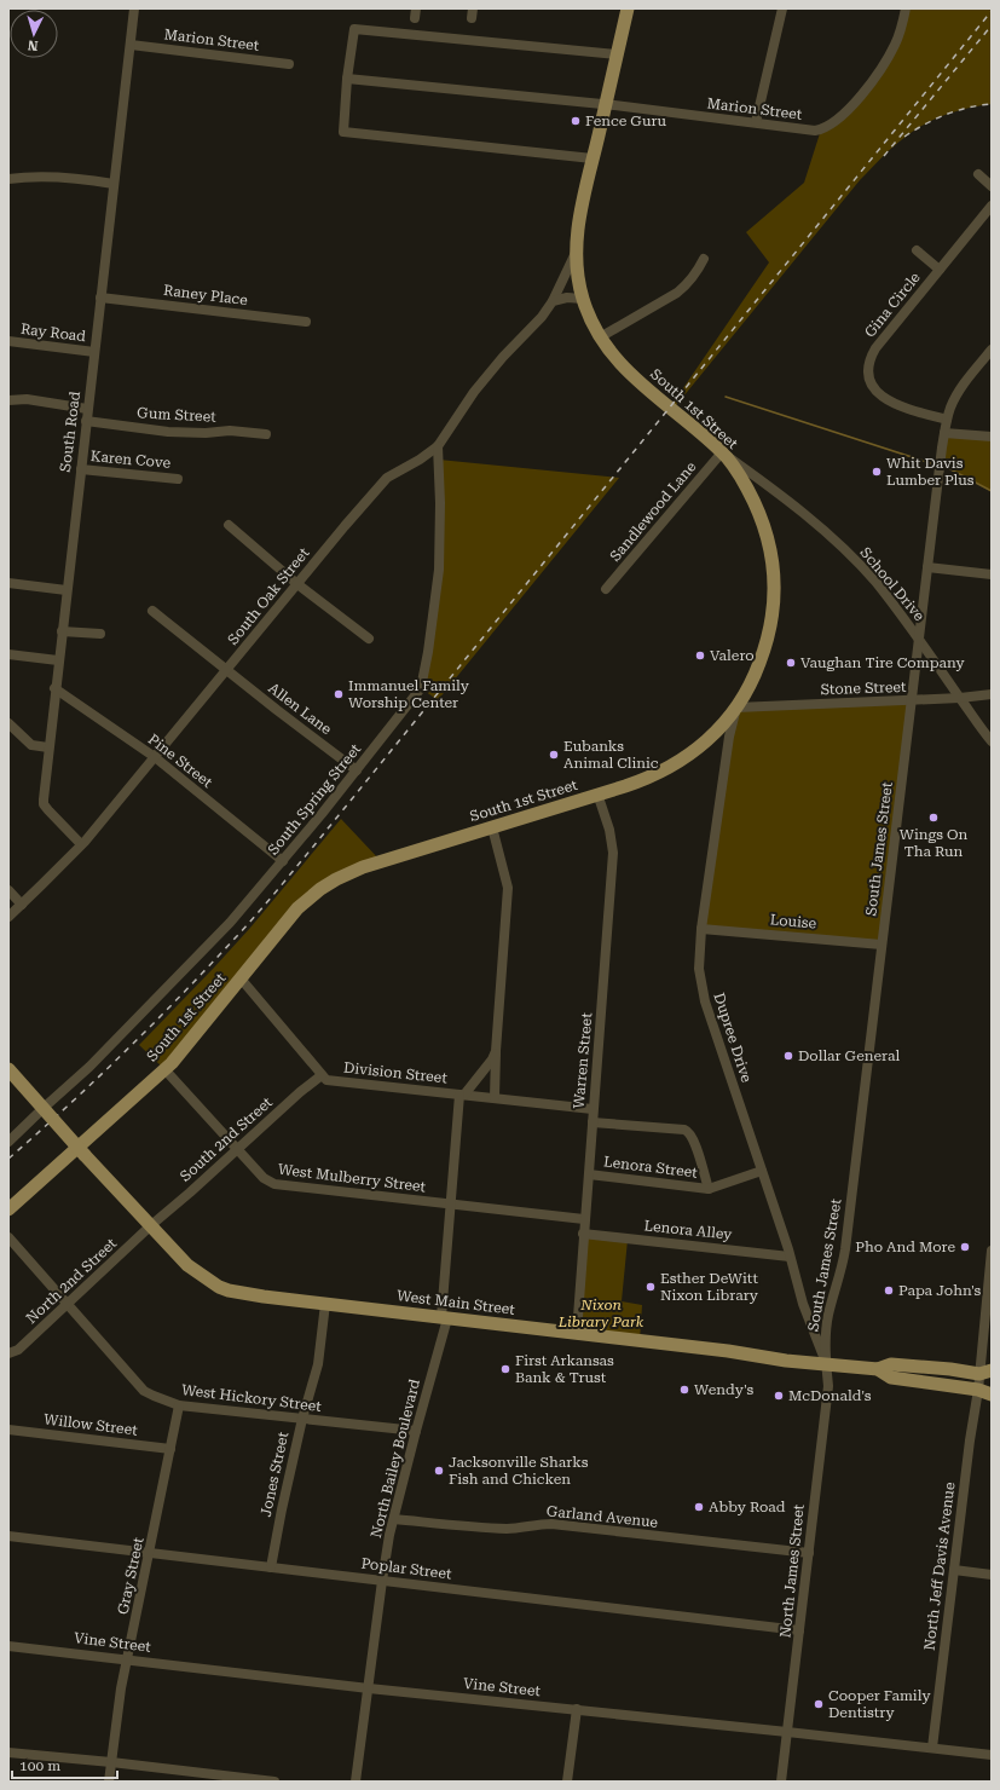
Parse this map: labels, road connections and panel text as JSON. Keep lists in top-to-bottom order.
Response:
{
  "streets": {
    "main road": ["South 1st Street", "West Main Street"],
    "street": [
      "Marion Street",
      "Raney Place",
      "Gina Circle",
      "Ray Road",
      "Gum Street",
      "South Road",
      "Karen Cove",
      "Sandlewood Lane",
      "School Drive",
      "South Oak Street",
      "Stone Street",
      "Allen Lane",
      "Pine Street",
      "South Spring Street",
      "South James Street",
      "Louise",
      "Dupree Drive",
      "Warren Street",
      "Division Street",
      "South 2nd Street",
      "Lenora Street",
      "West Mulberry Street",
      "Lenora Alley",
      "North 2nd Street",
      "West Hickory Street",
      "Willow Street",
      "North Bailey Boulevard",
      "Jones Street",
      "Garland Avenue",
      "North Jeff Davis Avenue",
      "Poplar Street",
      "North James Street",
      "Gray Street",
      "Vine Street"
    ]
  },
  "crossings": [
    ["Marion Street", "South 1st Street"],
    ["Marion Street", "South Road"],
    ["Raney Place", "South Road"],
    ["Gina Circle", "South James Street"],
    ["Ray Road", "South Road"],
    ["South 1st Street", "Sandlewood Lane"],
    ["South 1st Street", "School Drive"],
    ["South 1st Street", "South Oak Street"],
    ["South 1st Street", "Stone Street"],
    ["South 1st Street", "Dupree Drive"],
    ["South 1st Street", "Warren Street"],
    ["South 1st Street", "Division Street"],
    ["South 1st Street", "West Mulberry Street"],
    ["Gum Street", "South Road"],
    ["South Road", "Karen Cove"],
    ["South Road", "South Oak Street"],
    ["South Road", "Pine Street"],
    ["Sandlewood Lane", "School Drive"],
    ["School Drive", "Stone Street"],
    ["School Drive", "South James Street"],
    ["South Oak Street", "Allen Lane"],
    ["South Oak Street", "Pine Street"],
    ["South Oak Street", "South Spring Street"],
    ["Stone Street", "South James Street"],
    ["Stone Street", "Dupree Drive"],
    ["Allen Lane", "South Spring Street"],
    ["Pine Street", "South Spring Street"],
    ["South James Street", "Louise"],
    ["South James Street", "Dupree Drive"],
    ["South James Street", "West Main Street"],
    ["South James Street", "North James Street"],
    ["Louise", "Dupree Drive"],
    ["Dupree Drive", "Lenora Street"],
    ["Dupree Drive", "Lenora Alley"],
    ["Dupree Drive", "West Main Street"],
    ["Dupree Drive", "North James Street"],
    ["Warren Street", "Division Street"],
    ["Warren Street", "Lenora Street"],
    ["Warren Street", "West Mulberry Street"],
    ["Warren Street", "Lenora Alley"],
    ["Warren Street", "West Main Street"],
    ["Division Street", "South 2nd Street"],
    ["Division Street", "North Bailey Boulevard"],
    ["South 2nd Street", "West Mulberry Street"],
    ["South 2nd Street", "North 2nd Street"],
    ["South 2nd Street", "West Main Street"],
    ["West Mulberry Street", "North Bailey Boulevard"],
    ["North 2nd Street", "West Main Street"],
    ["North 2nd Street", "West Hickory Street"],
    ["West Main Street", "North Bailey Boulevard"],
    ["West Main Street", "Jones Street"],
    ["West Main Street", "North Jeff Davis Avenue"],
    ["West Main Street", "North James Street"],
    ["West Hickory Street", "North Bailey Boulevard"],
    ["West Hickory Street", "Jones Street"],
    ["West Hickory Street", "Gray Street"],
    ["Willow Street", "Gray Street"],
    ["North Bailey Boulevard", "Garland Avenue"],
    ["North Bailey Boulevard", "Poplar Street"],
    ["North Bailey Boulevard", "Vine Street"],
    ["Jones Street", "Poplar Street"],
    ["Garland Avenue", "North James Street"],
    ["North Jeff Davis Avenue", "Vine Street"],
    ["Poplar Street", "North James Street"],
    ["Poplar Street", "Gray Street"],
    ["North James Street", "Vine Street"],
    ["Gray Street", "Vine Street"]
  ],
  "parks": ["Nixon Library Park"],
  "places": [
    "Fence Guru",
    "Whit Davis Lumber Plus",
    "Valero",
    "Vaughan Tire Company",
    "Immanuel Family Worship Center",
    "Eubanks Animal Clinic",
    "Wings On Tha Run",
    "Dollar General",
    "Pho And More",
    "Esther DeWitt Nixon Library",
    "Papa John's",
    "First Arkansas Bank & Trust",
    "Wendy's",
    "McDonald's",
    "Jacksonville Sharks Fish and Chicken",
    "Abby Road",
    "Cooper Family Dentistry"
  ],
  "scale_bar": "100 m",
  "north": "bottom"
}
